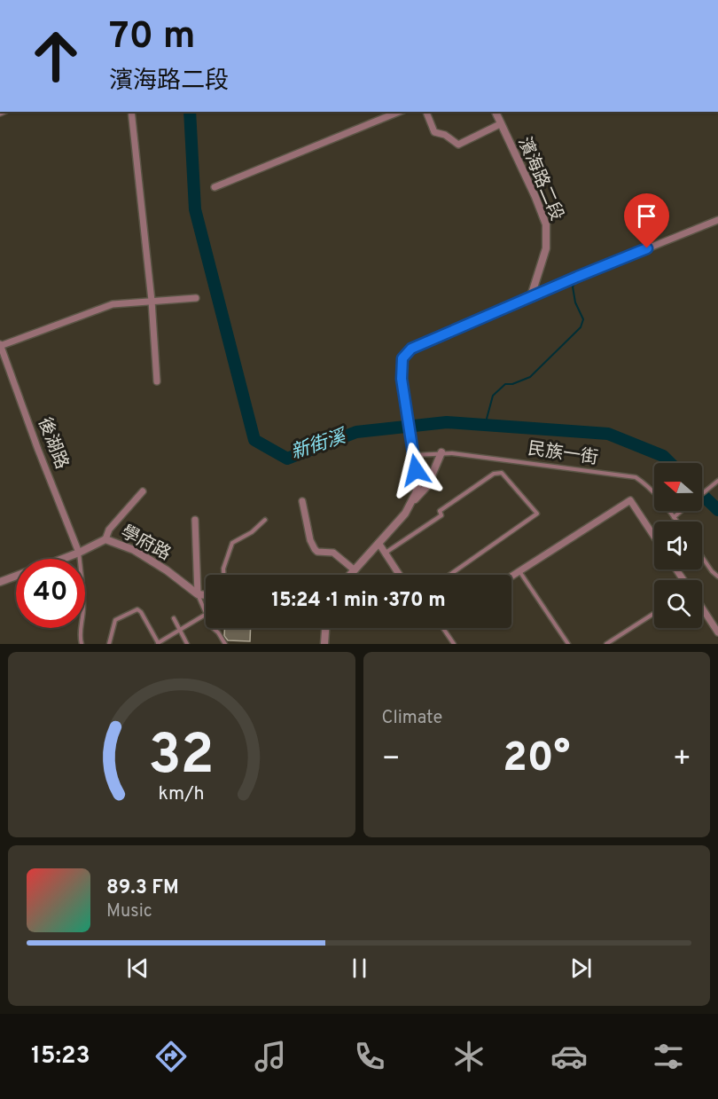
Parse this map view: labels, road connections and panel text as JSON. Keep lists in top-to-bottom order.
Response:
{
  "streets": {
    "street": ["濱海路二段", "後湖路", "學府路"],
    "lane": ["民族一街"]
  },
  "crossings": [
    ["後湖路", "學府路"]
  ],
  "water": ["新街溪"],
  "north": "left",
  "page": {
    "turn": ["70 m", "濱海路二段"],
    "limit": "40",
    "trip": "15:24 · 1 min · 370 m",
    "tile": "Climate",
    "heat": ["−", "20°", "+"],
    "song": ["89.3 FM", "Music"],
    "tabs": "15:23",
    "gauge": ["32", "km/h"]
  }
}
